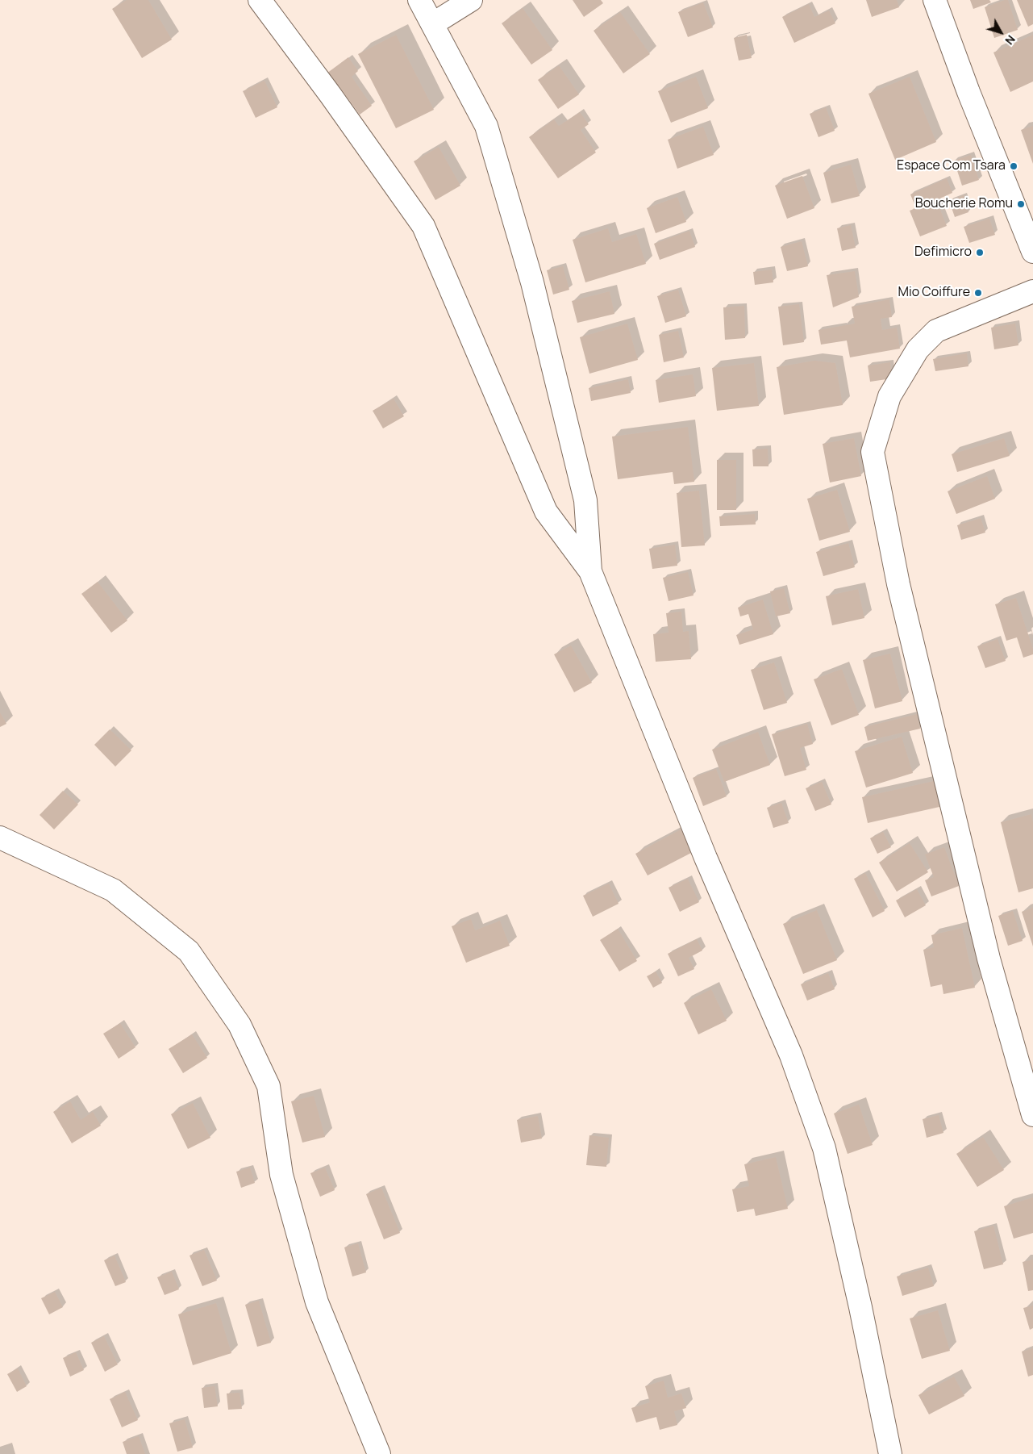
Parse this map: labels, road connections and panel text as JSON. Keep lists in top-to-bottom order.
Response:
{
  "places": [
    "Espace Com Tsara",
    "Boucherie Romu",
    "Defimicro",
    "Mio Coiffure"
  ],
  "north": "bottom right"
}
